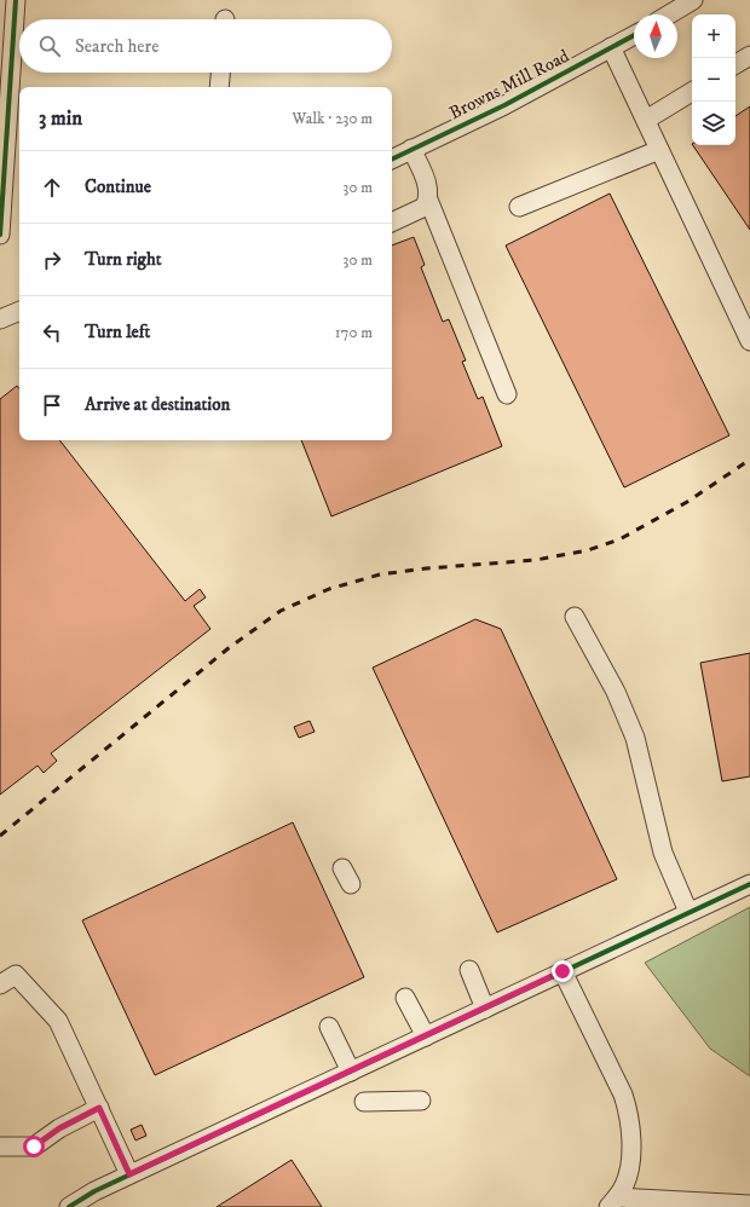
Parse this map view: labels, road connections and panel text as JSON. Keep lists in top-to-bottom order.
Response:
{
  "streets": {
    "street": ["Browns Mill Road"]
  },
  "north": "top",
  "page": {
    "map_buttons": ["+", "−"],
    "search": "Search here",
    "heading": ["3 min", "Walk · 230 m"],
    "list": [
      ["Continue", "30 m"],
      ["Turn right", "30 m"],
      ["Turn left", "170 m"],
      "Arrive at destination"
    ]
  }
}
